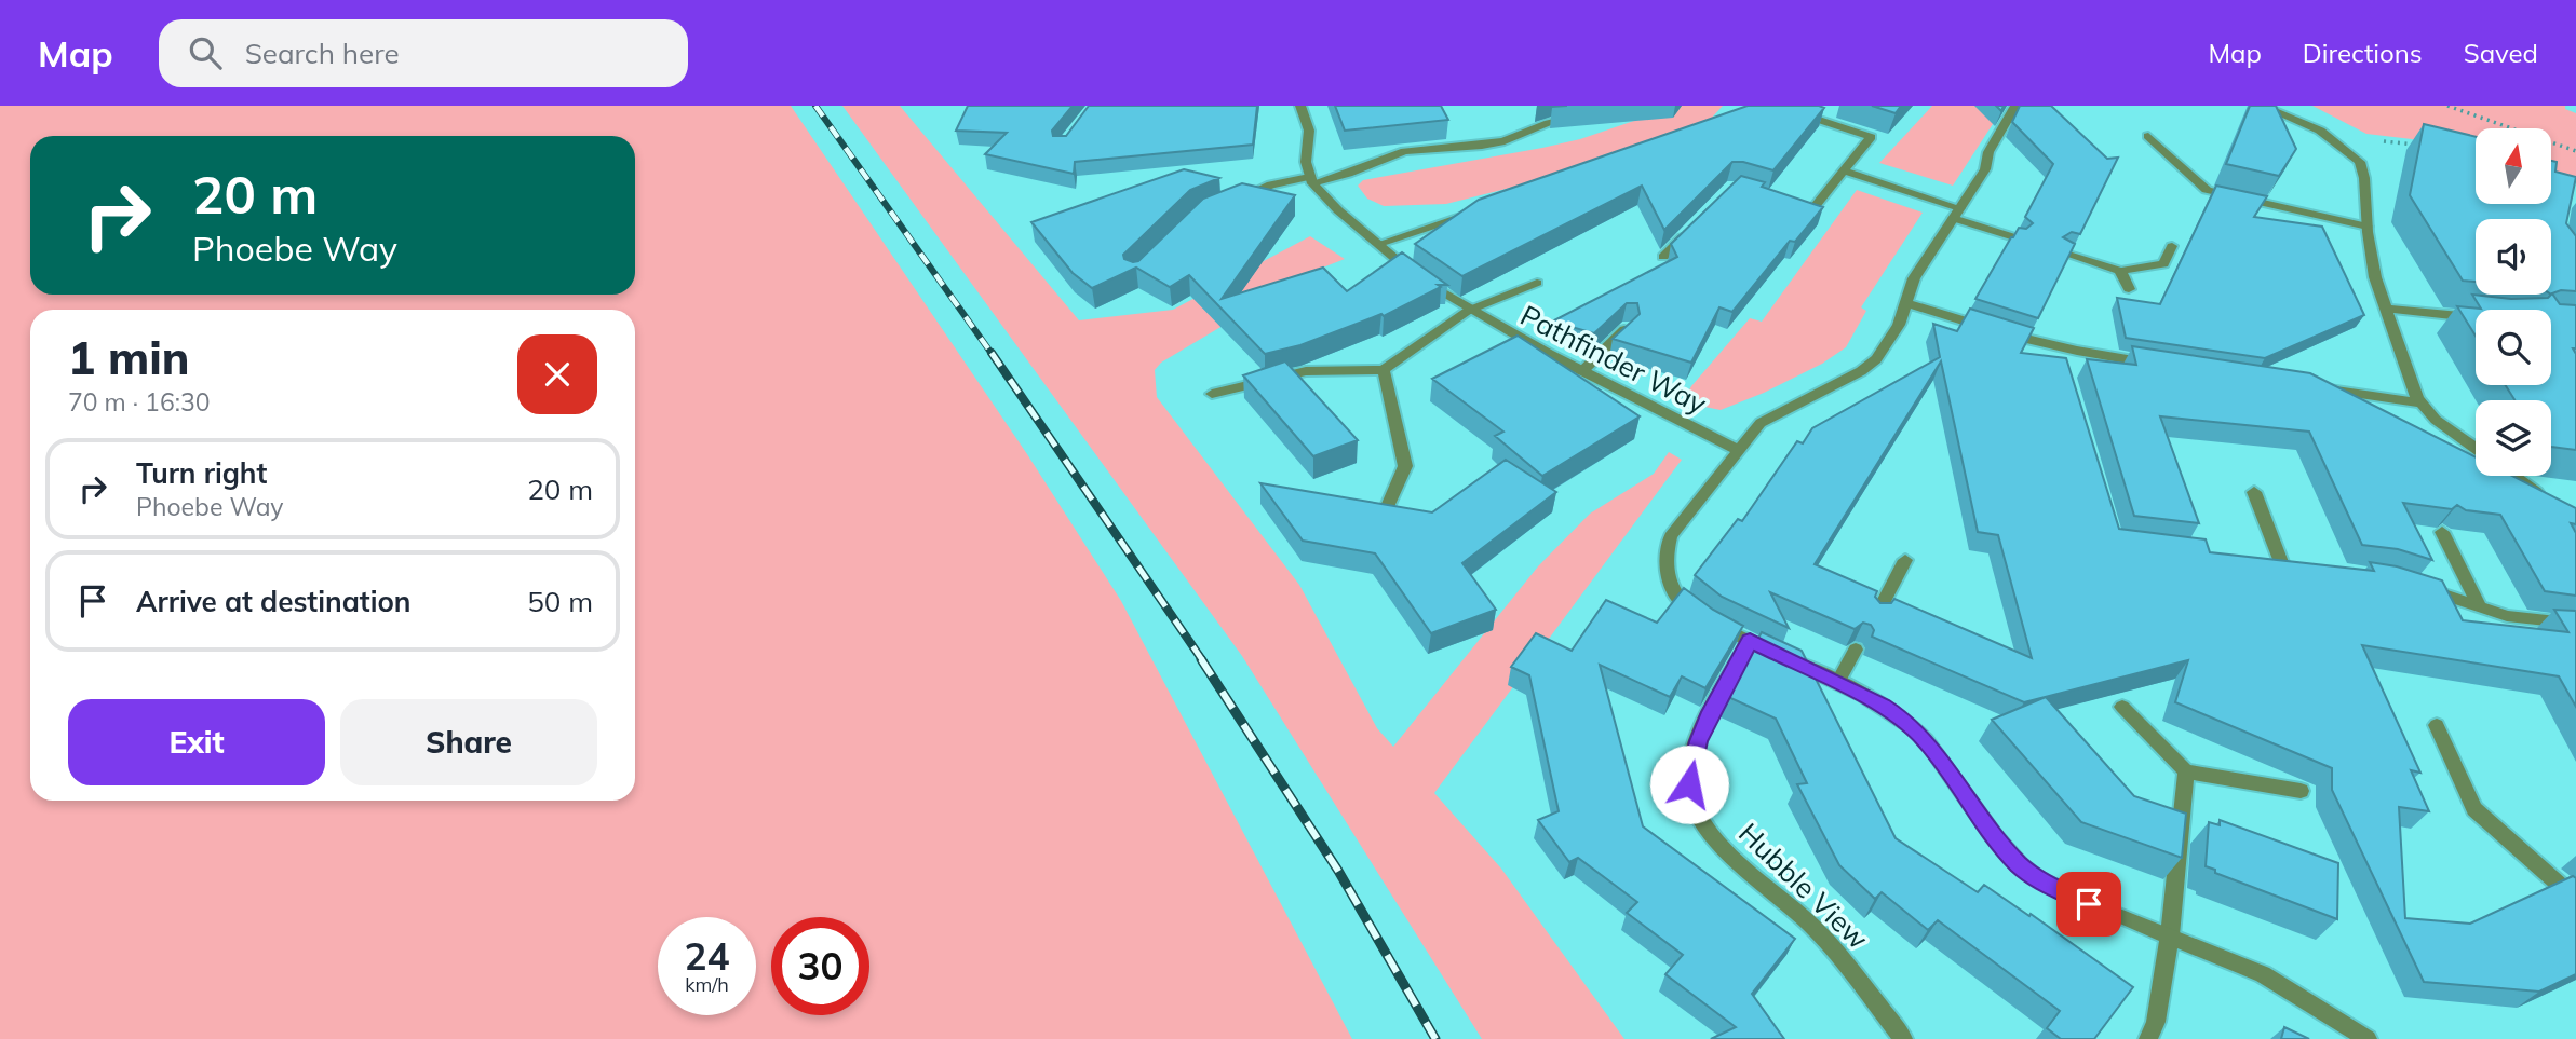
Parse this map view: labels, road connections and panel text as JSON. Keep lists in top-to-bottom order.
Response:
{
  "streets": {
    "street": ["Pathfinder Way", "Hubble View"]
  },
  "north": "top",
  "page": {
    "header": "Map",
    "search": "Search here",
    "nav": ["Map", "Directions", "Saved"],
    "turn": ["20 m", "Phoebe Way"],
    "heading": ["1 min", "70 m · 16:30"],
    "list": [
      {
        "name": "Turn right",
        "note": "Phoebe Way",
        "value": "20 m"
      },
      {
        "name": "Arrive at destination",
        "value": "50 m"
      }
    ],
    "buttons": ["Exit", "Share"],
    "speed": "24 km/h",
    "limit": "30"
  }
}
